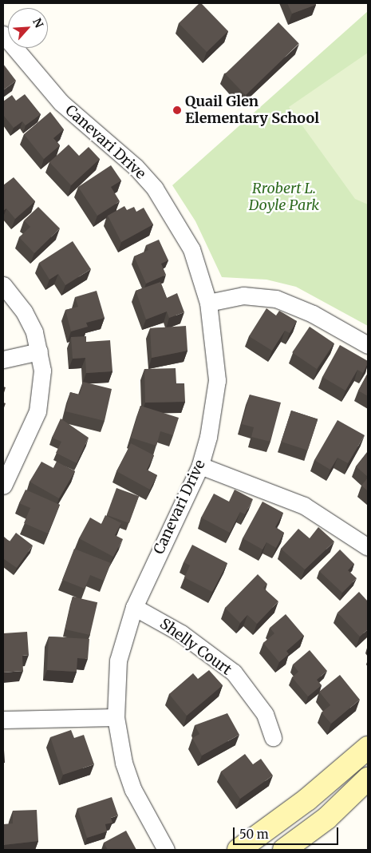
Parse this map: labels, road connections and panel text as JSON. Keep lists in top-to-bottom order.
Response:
{
  "streets": {
    "street": ["Canevari Drive", "Shelly Court"]
  },
  "crossings": [
    ["Canevari Drive", "Shelly Court"]
  ],
  "parks": ["Rrobert L. Doyle Park"],
  "places": ["Quail Glen Elementary School"],
  "scale_bar": "50 m",
  "north": "top right"
}
